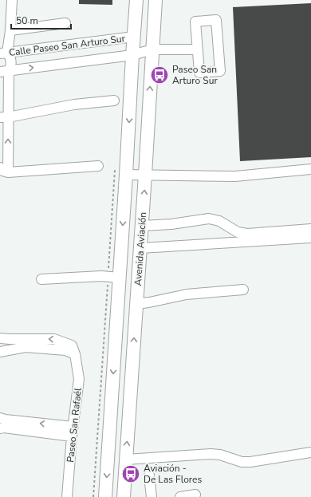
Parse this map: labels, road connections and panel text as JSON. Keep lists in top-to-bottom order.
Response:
{
  "streets": {
    "main road": ["Avenida Aviación"],
    "street": ["Calle Paseo San Arturo Sur", "Paseo San Rafaél"]
  },
  "crossings": [
    ["Calle Paseo San Arturo Sur", "Avenida Aviación"]
  ],
  "places": {
    "bus stop": ["Paseo San Arturo Sur", "Aviación - De Las Flores"]
  },
  "scale_bar": "50 m"
}
